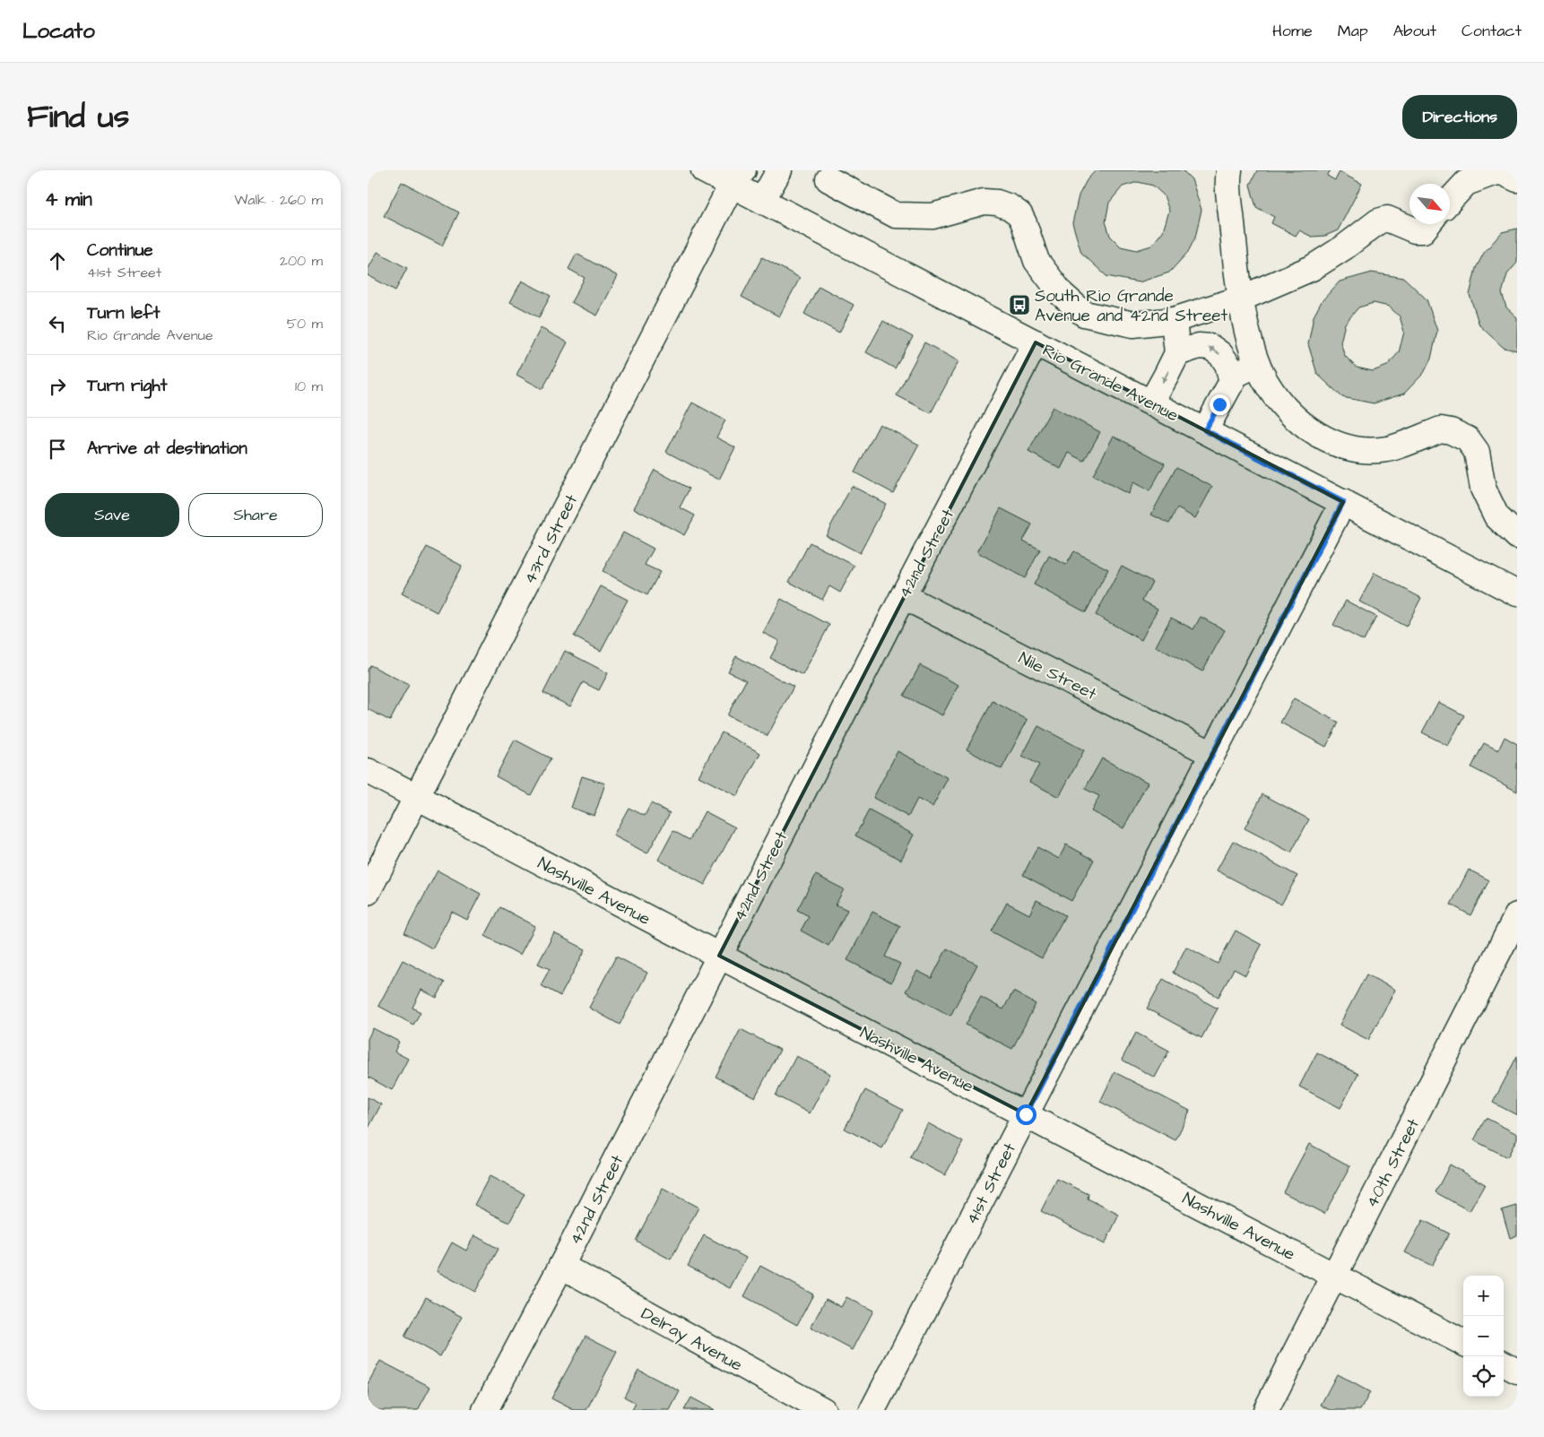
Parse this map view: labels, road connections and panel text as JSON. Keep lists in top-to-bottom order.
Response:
{
  "streets": {
    "street": [
      "Rio Grande Avenue",
      "43rd Street",
      "42nd Street",
      "Nile Street",
      "Nashville Avenue",
      "40th Street",
      "41st Street",
      "Delray Avenue"
    ]
  },
  "crossings": [
    ["Rio Grande Avenue", "43rd Street"],
    ["Rio Grande Avenue", "42nd Street"],
    ["Rio Grande Avenue", "41st Street"],
    ["43rd Street", "Nashville Avenue"],
    ["42nd Street", "Nile Street"],
    ["42nd Street", "Nashville Avenue"],
    ["42nd Street", "Delray Avenue"],
    ["Nile Street", "41st Street"],
    ["Nashville Avenue", "40th Street"],
    ["Nashville Avenue", "41st Street"]
  ],
  "places": {
    "bus stop": ["South Rio Grande Avenue and 42nd Street"]
  },
  "north": "bottom right",
  "page": {
    "header": "Locato",
    "nav": [
      "Home",
      "Map",
      "About",
      "Contact"
    ],
    "title": "Find us",
    "buttons": [
      "Directions",
      ["Save", "Share"]
    ],
    "heading": ["4 min", "Walk · 260 m"],
    "list": [
      ["Continue", "41st Street", "200 m"],
      ["Turn left", "Rio Grande Avenue", "50 m"],
      ["Turn right", "10 m"],
      "Arrive at destination"
    ],
    "map_buttons": ["+", "−"]
  }
}
